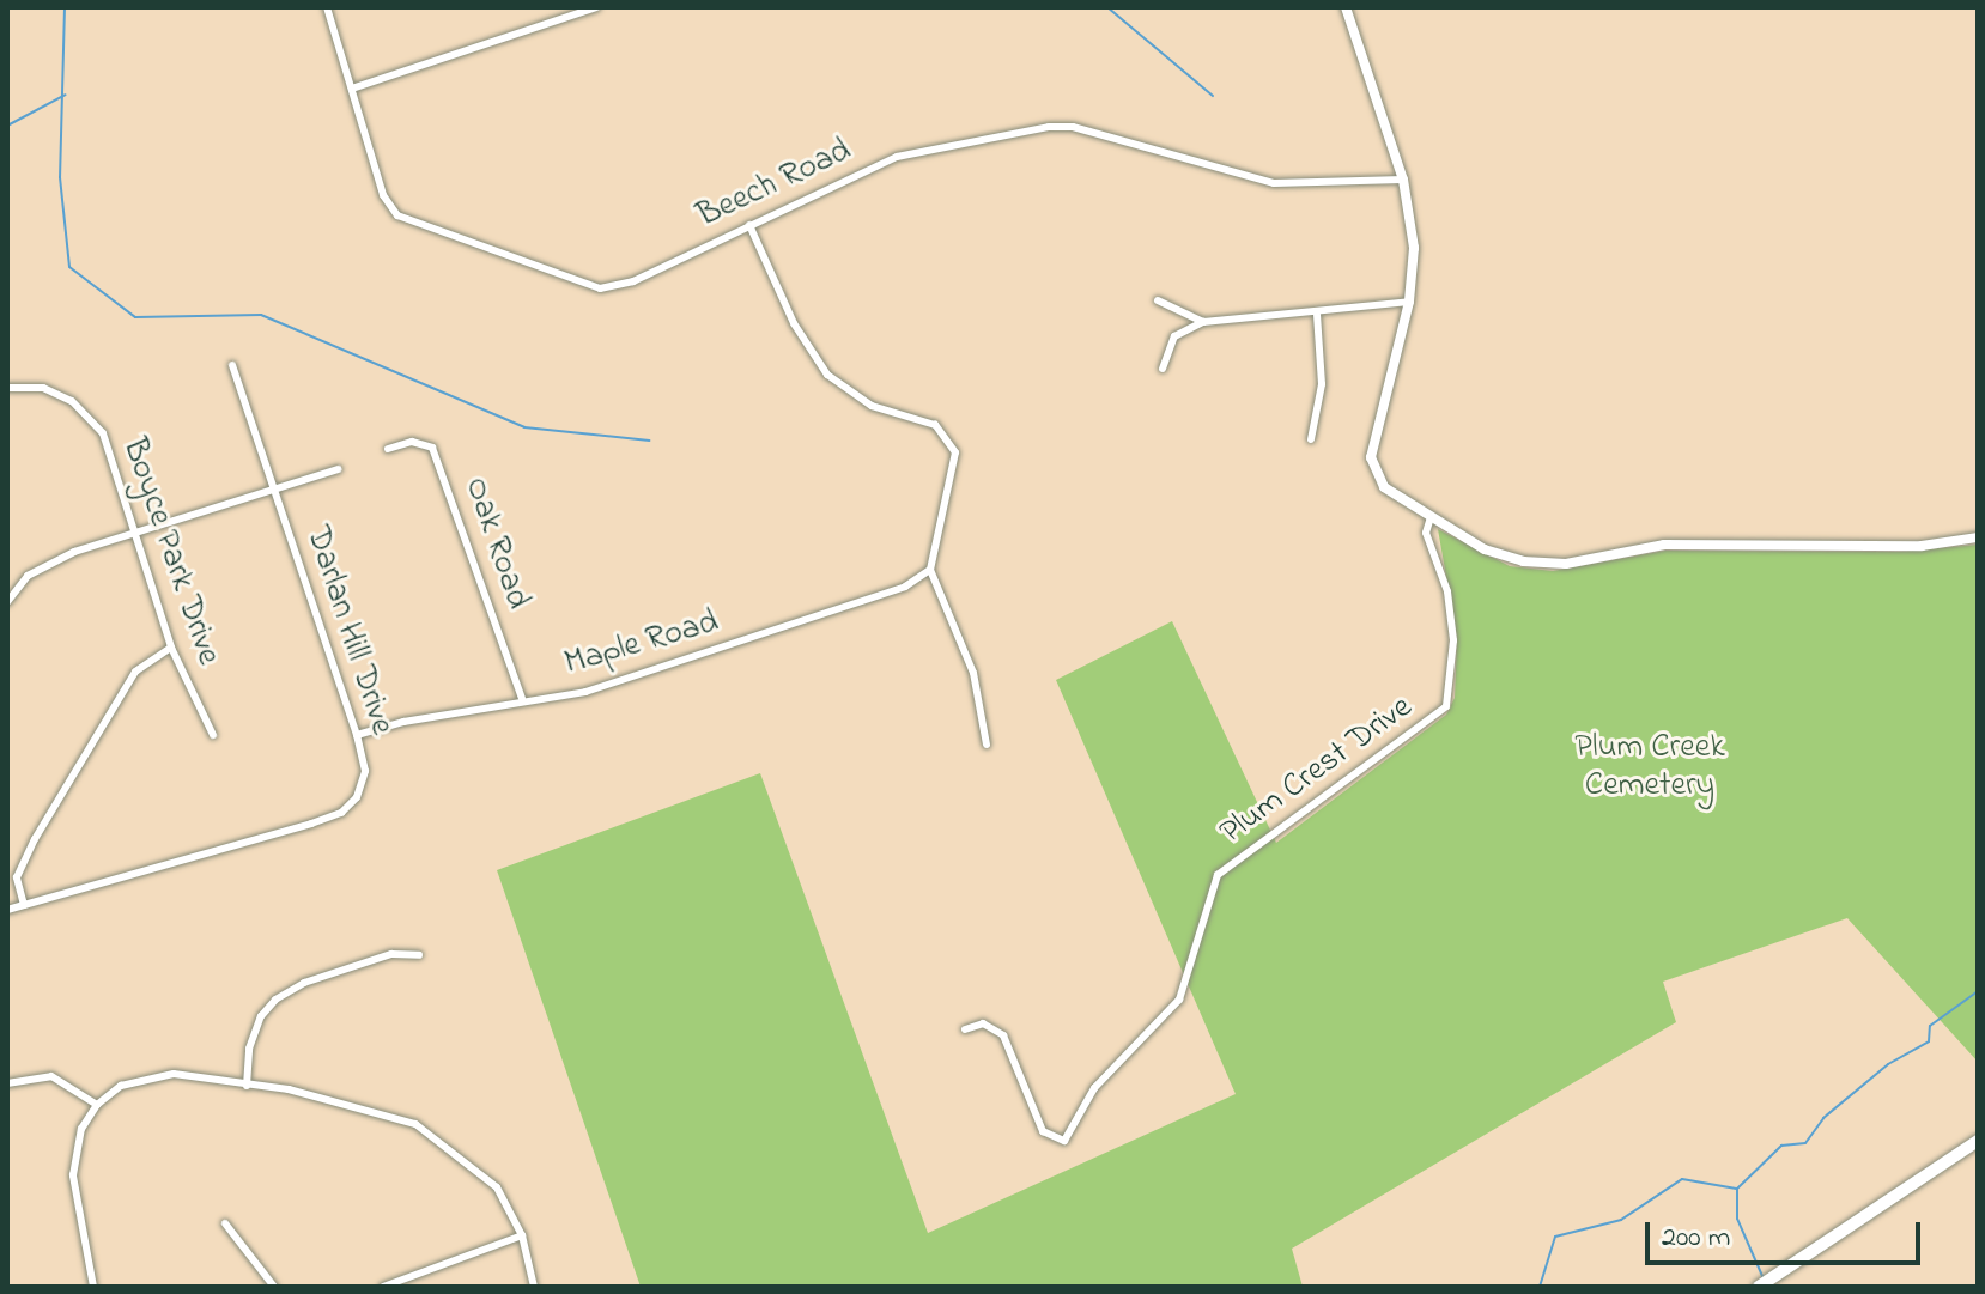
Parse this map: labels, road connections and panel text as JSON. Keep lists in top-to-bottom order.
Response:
{
  "streets": {
    "street": [
      "Beech Road",
      "Oak Road",
      "Boyce Park Drive",
      "Darlan Hill Drive",
      "Maple Road",
      "Plum Crest Drive"
    ]
  },
  "crossings": [
    ["Oak Road", "Maple Road"],
    ["Darlan Hill Drive", "Maple Road"]
  ],
  "parks": ["Plum Creek Cemetery"],
  "scale_bar": "200 m"
}
